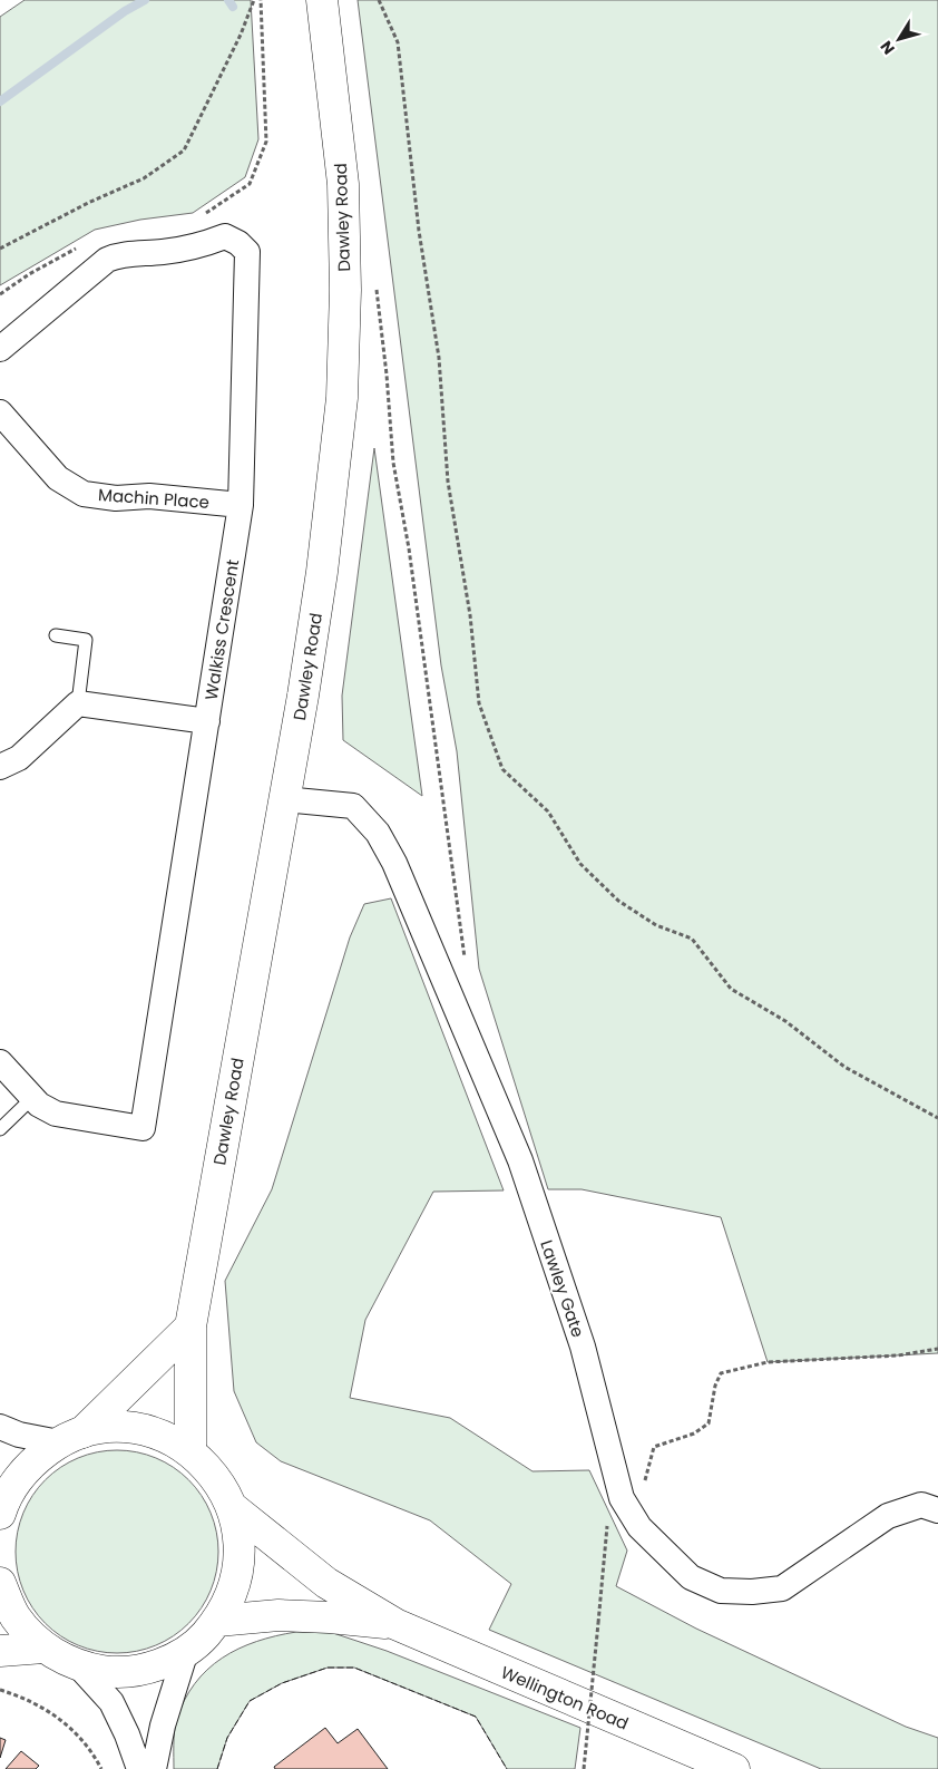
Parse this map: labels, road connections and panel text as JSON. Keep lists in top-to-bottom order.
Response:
{
  "streets": {
    "street": [
      "Dawley Road",
      "Machin Place",
      "Walkiss Crescent",
      "Lawley Gate",
      "Wellington Road"
    ]
  },
  "crossings": [
    ["Dawley Road", "Lawley Gate"],
    ["Machin Place", "Walkiss Crescent"]
  ],
  "north": "bottom left"
}
